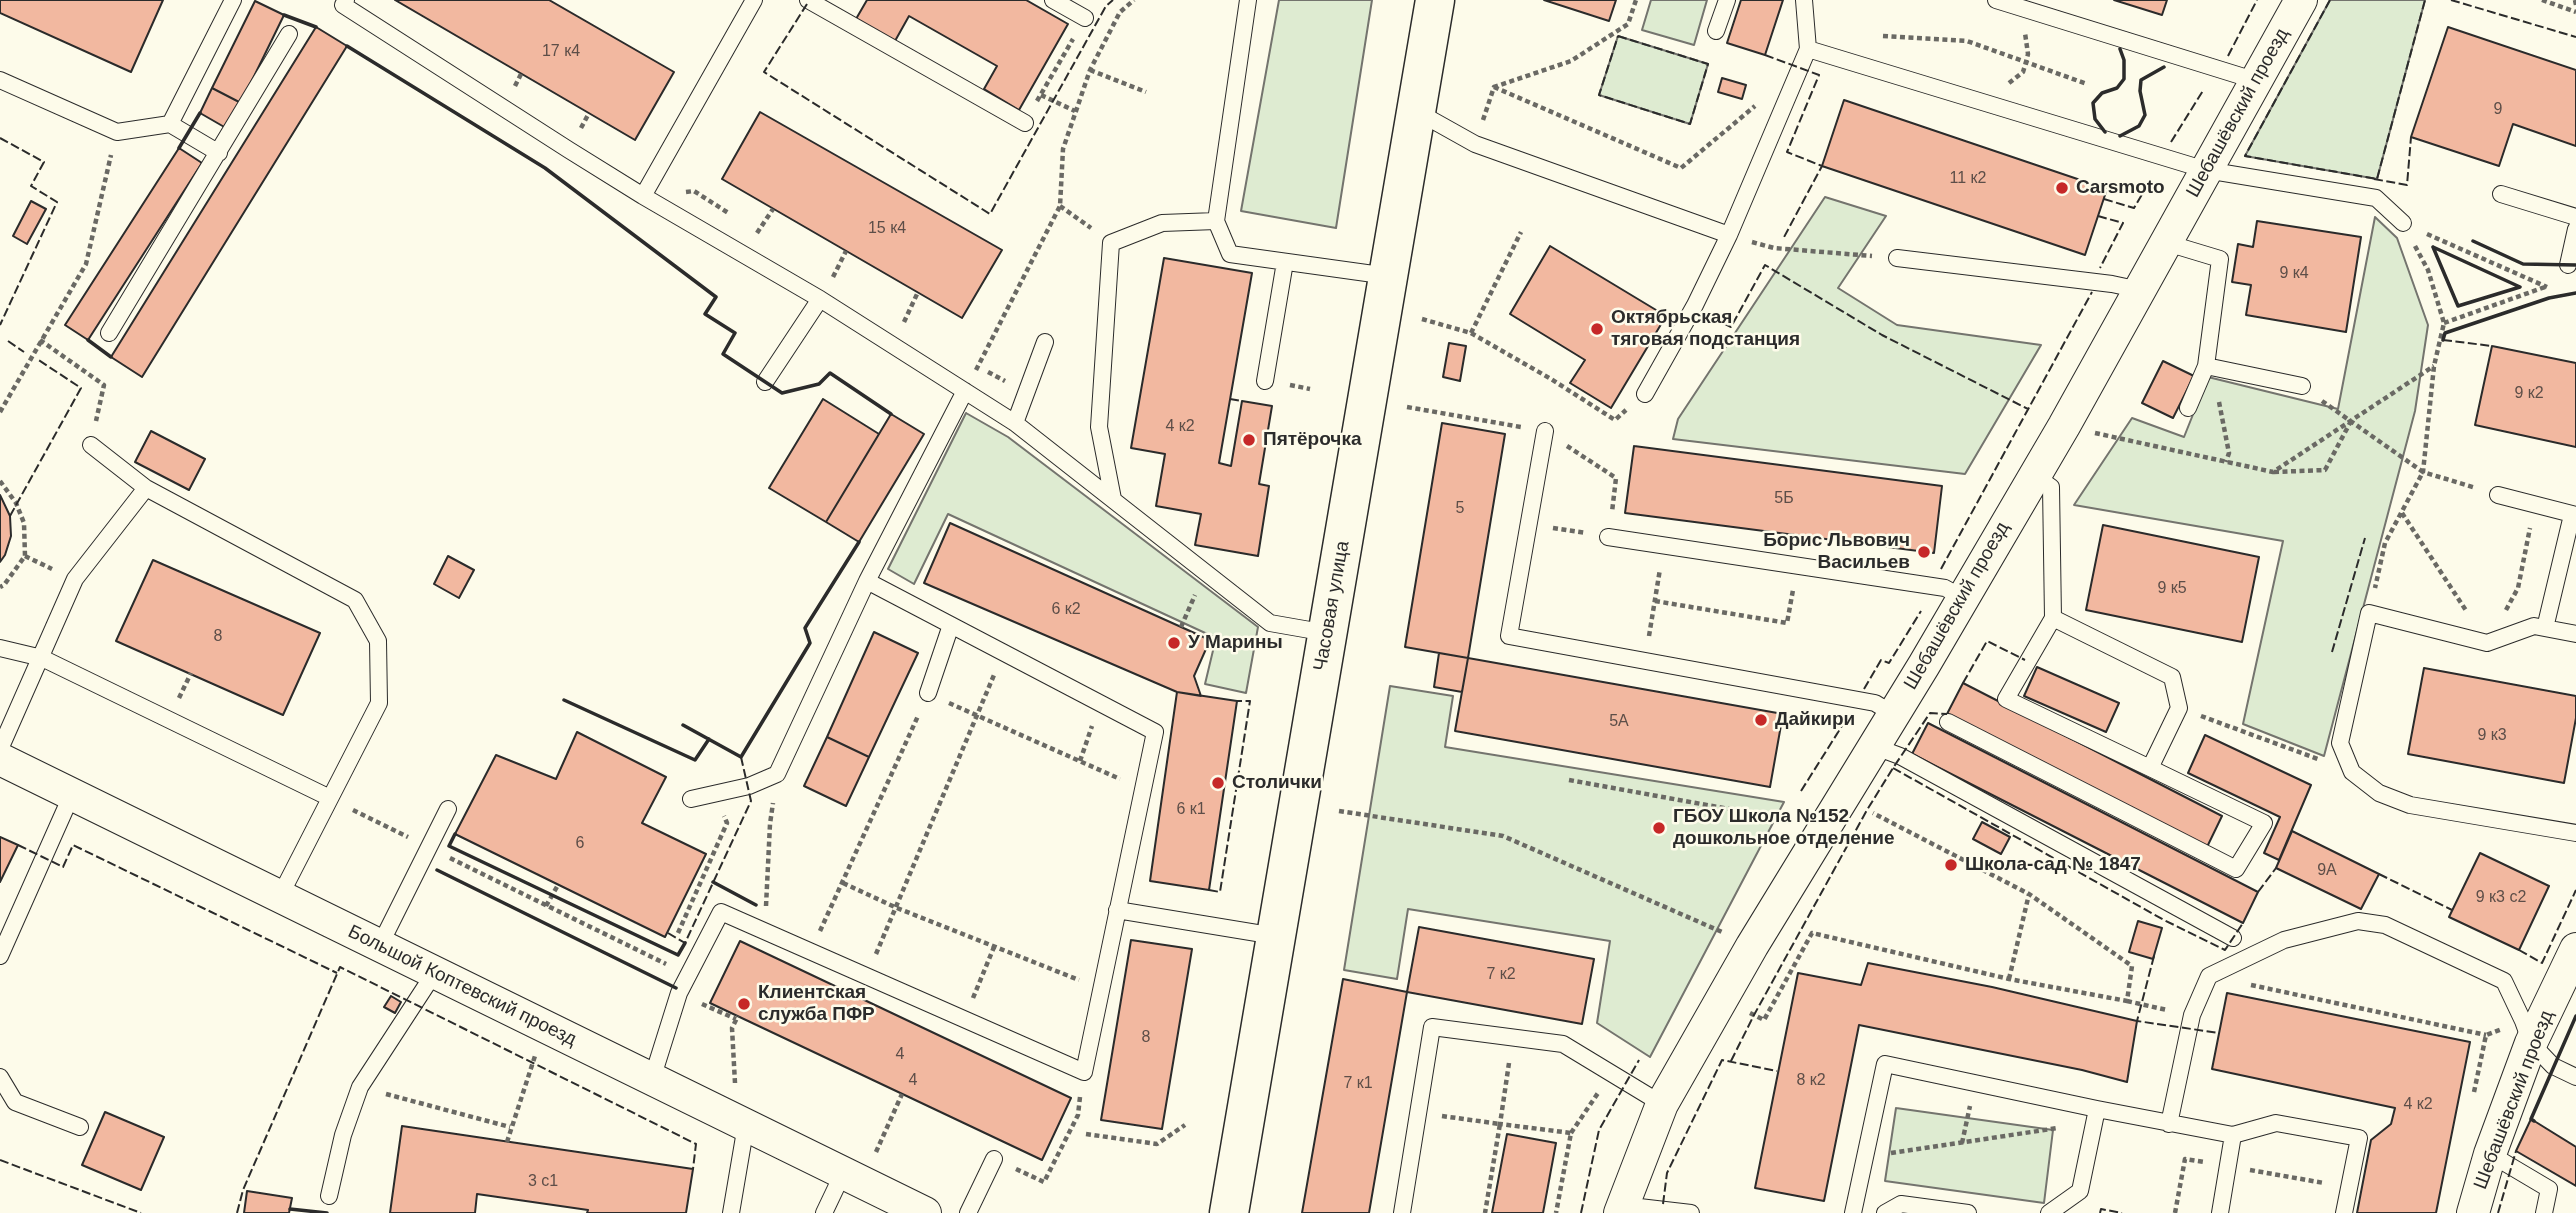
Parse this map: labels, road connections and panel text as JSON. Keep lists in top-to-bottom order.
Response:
{
  "streets": {
    "street": ["Шебашёвский проезд", "Часовая улица", "Большой Коптевский проезд"]
  },
  "places": [
    "Carsmoto",
    "Октябрьская тяговая подстанция",
    "Пятёрочка",
    "Борис Львович Васильев",
    "У Марины",
    "Дайкири",
    "Столички",
    "ГБОУ Школа №152 дошкольное отделение",
    "Школа-сад № 1847",
    "Клиентская служба ПФР"
  ],
  "house_numbers": [
    "17 к4",
    "9",
    "11 к2",
    "15 к4",
    "9 к4",
    "9 к2",
    "4 к2",
    "5Б",
    "5",
    "9 к5",
    "6 к2",
    "8",
    "5А",
    "9 к3",
    "6 к1",
    "6",
    "9А",
    "9 к3 с2",
    "7 к2",
    "8",
    "4",
    "4",
    "8 к2",
    "7 к1",
    "4 к2",
    "3 с1"
  ]
}
